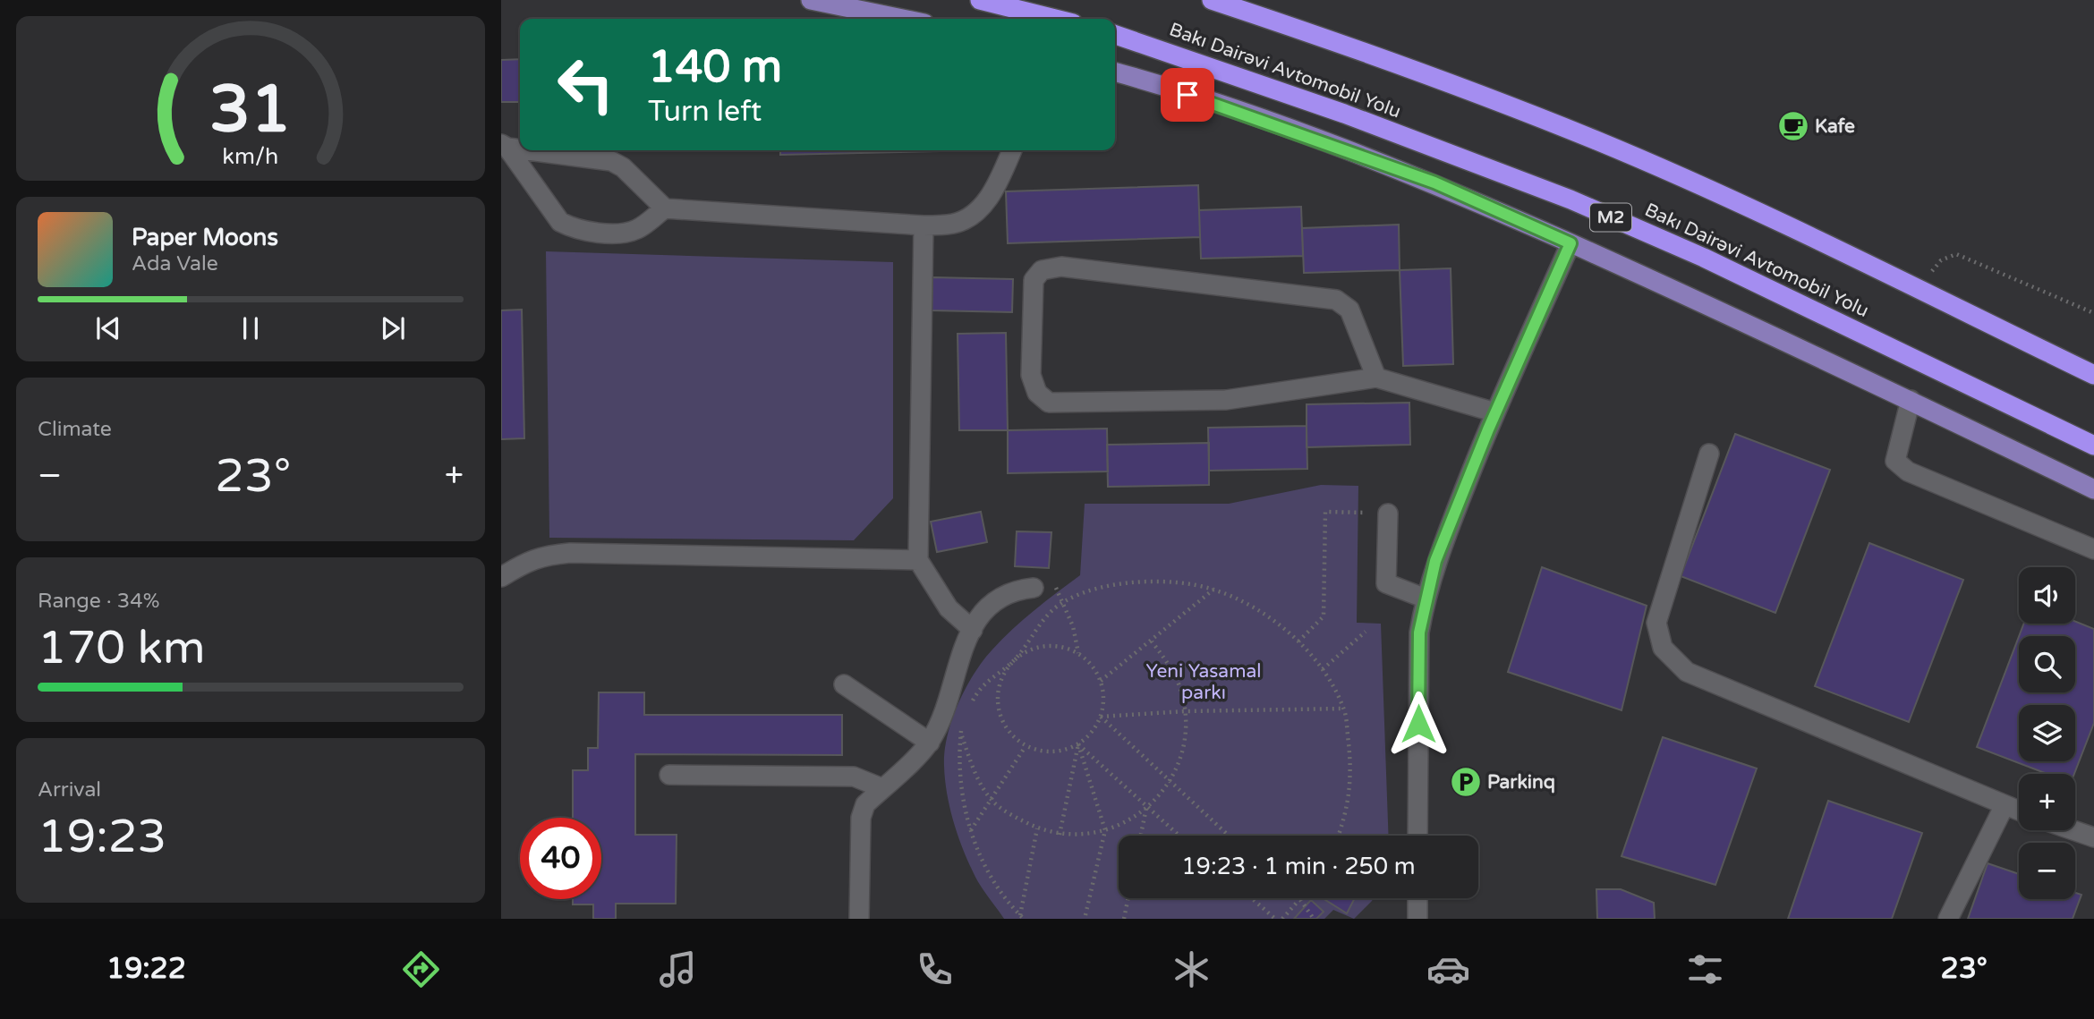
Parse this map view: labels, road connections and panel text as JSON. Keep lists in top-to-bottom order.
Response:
{
  "streets": {
    "highway": ["Bakı Dairəvi Avtomobil Yolu", "M2"]
  },
  "parks": ["Yeni Yasamal parkı"],
  "places": {
    "cafe": ["Kafe"],
    "parking": ["Parkinq"]
  },
  "page": {
    "turn": ["140 m", "Turn left"],
    "song": ["Paper Moons", "Ada Vale"],
    "tile": [
      "Climate",
      ["Range · 34%", "170 km"],
      ["Arrival", "19:23"]
    ],
    "heat": ["−", "23°", "+"],
    "map_buttons": ["+", "−"],
    "limit": "40",
    "trip": "19:23 · 1 min · 250 m",
    "tabs": ["19:22", "23°"],
    "gauge": ["31", "km/h"]
  }
}
